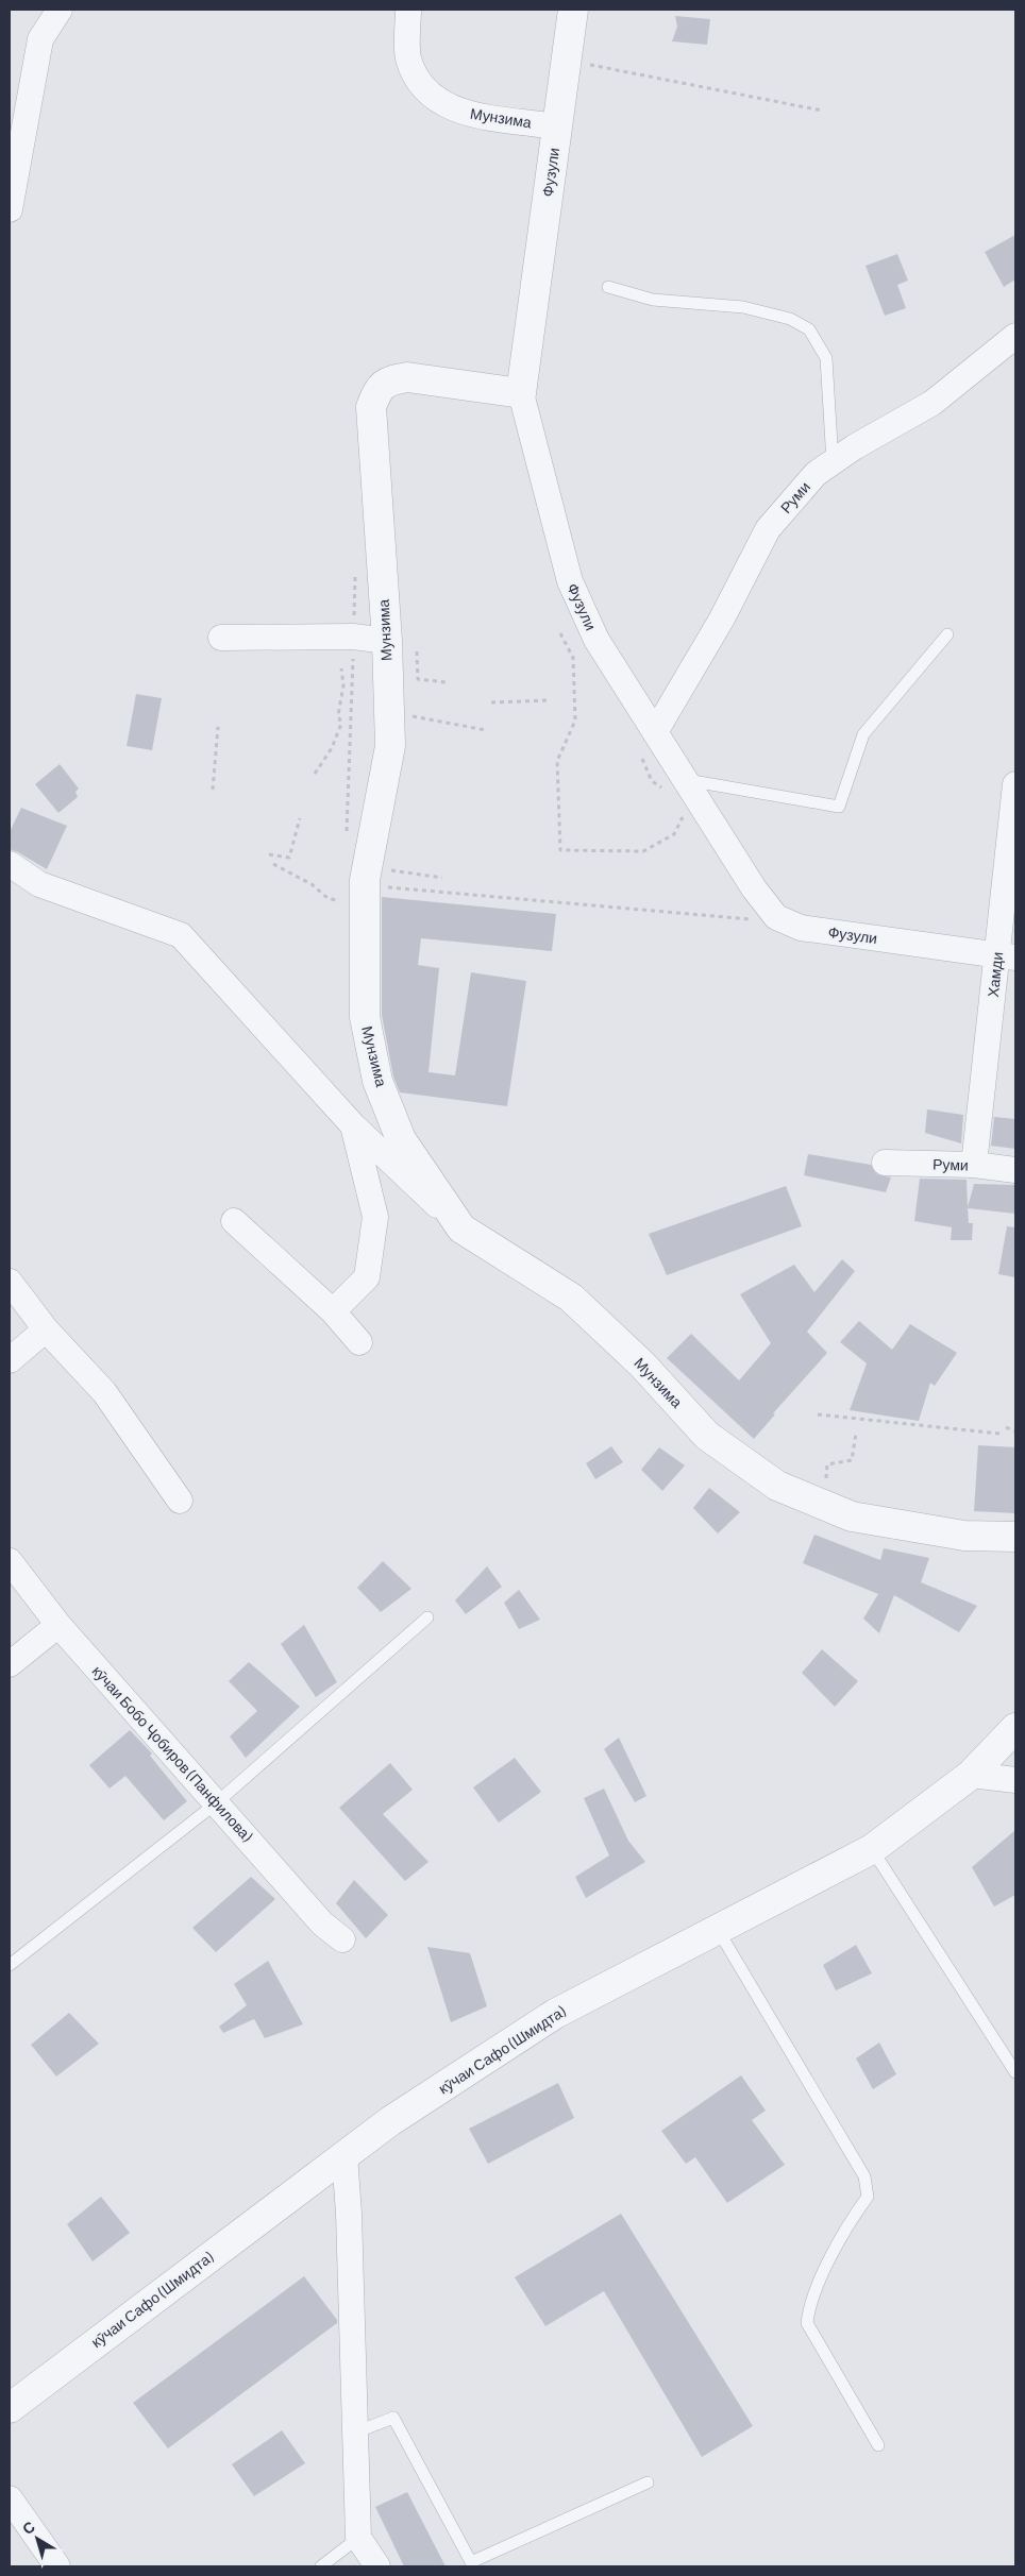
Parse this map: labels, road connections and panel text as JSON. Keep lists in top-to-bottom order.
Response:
{
  "streets": {
    "street": [
      "Мунзима",
      "Фузули",
      "Руми",
      "Хамди",
      "кӯчаи Бобо Ҷобиров (Панфилова)",
      "кӯчаи Сафо (Шмидта)"
    ]
  },
  "crossings": [
    ["Мунзима", "Фузули"],
    ["Фузули", "Руми"],
    ["Фузули", "Хамди"],
    ["Руми", "Хамди"]
  ],
  "north": "top left"
}
